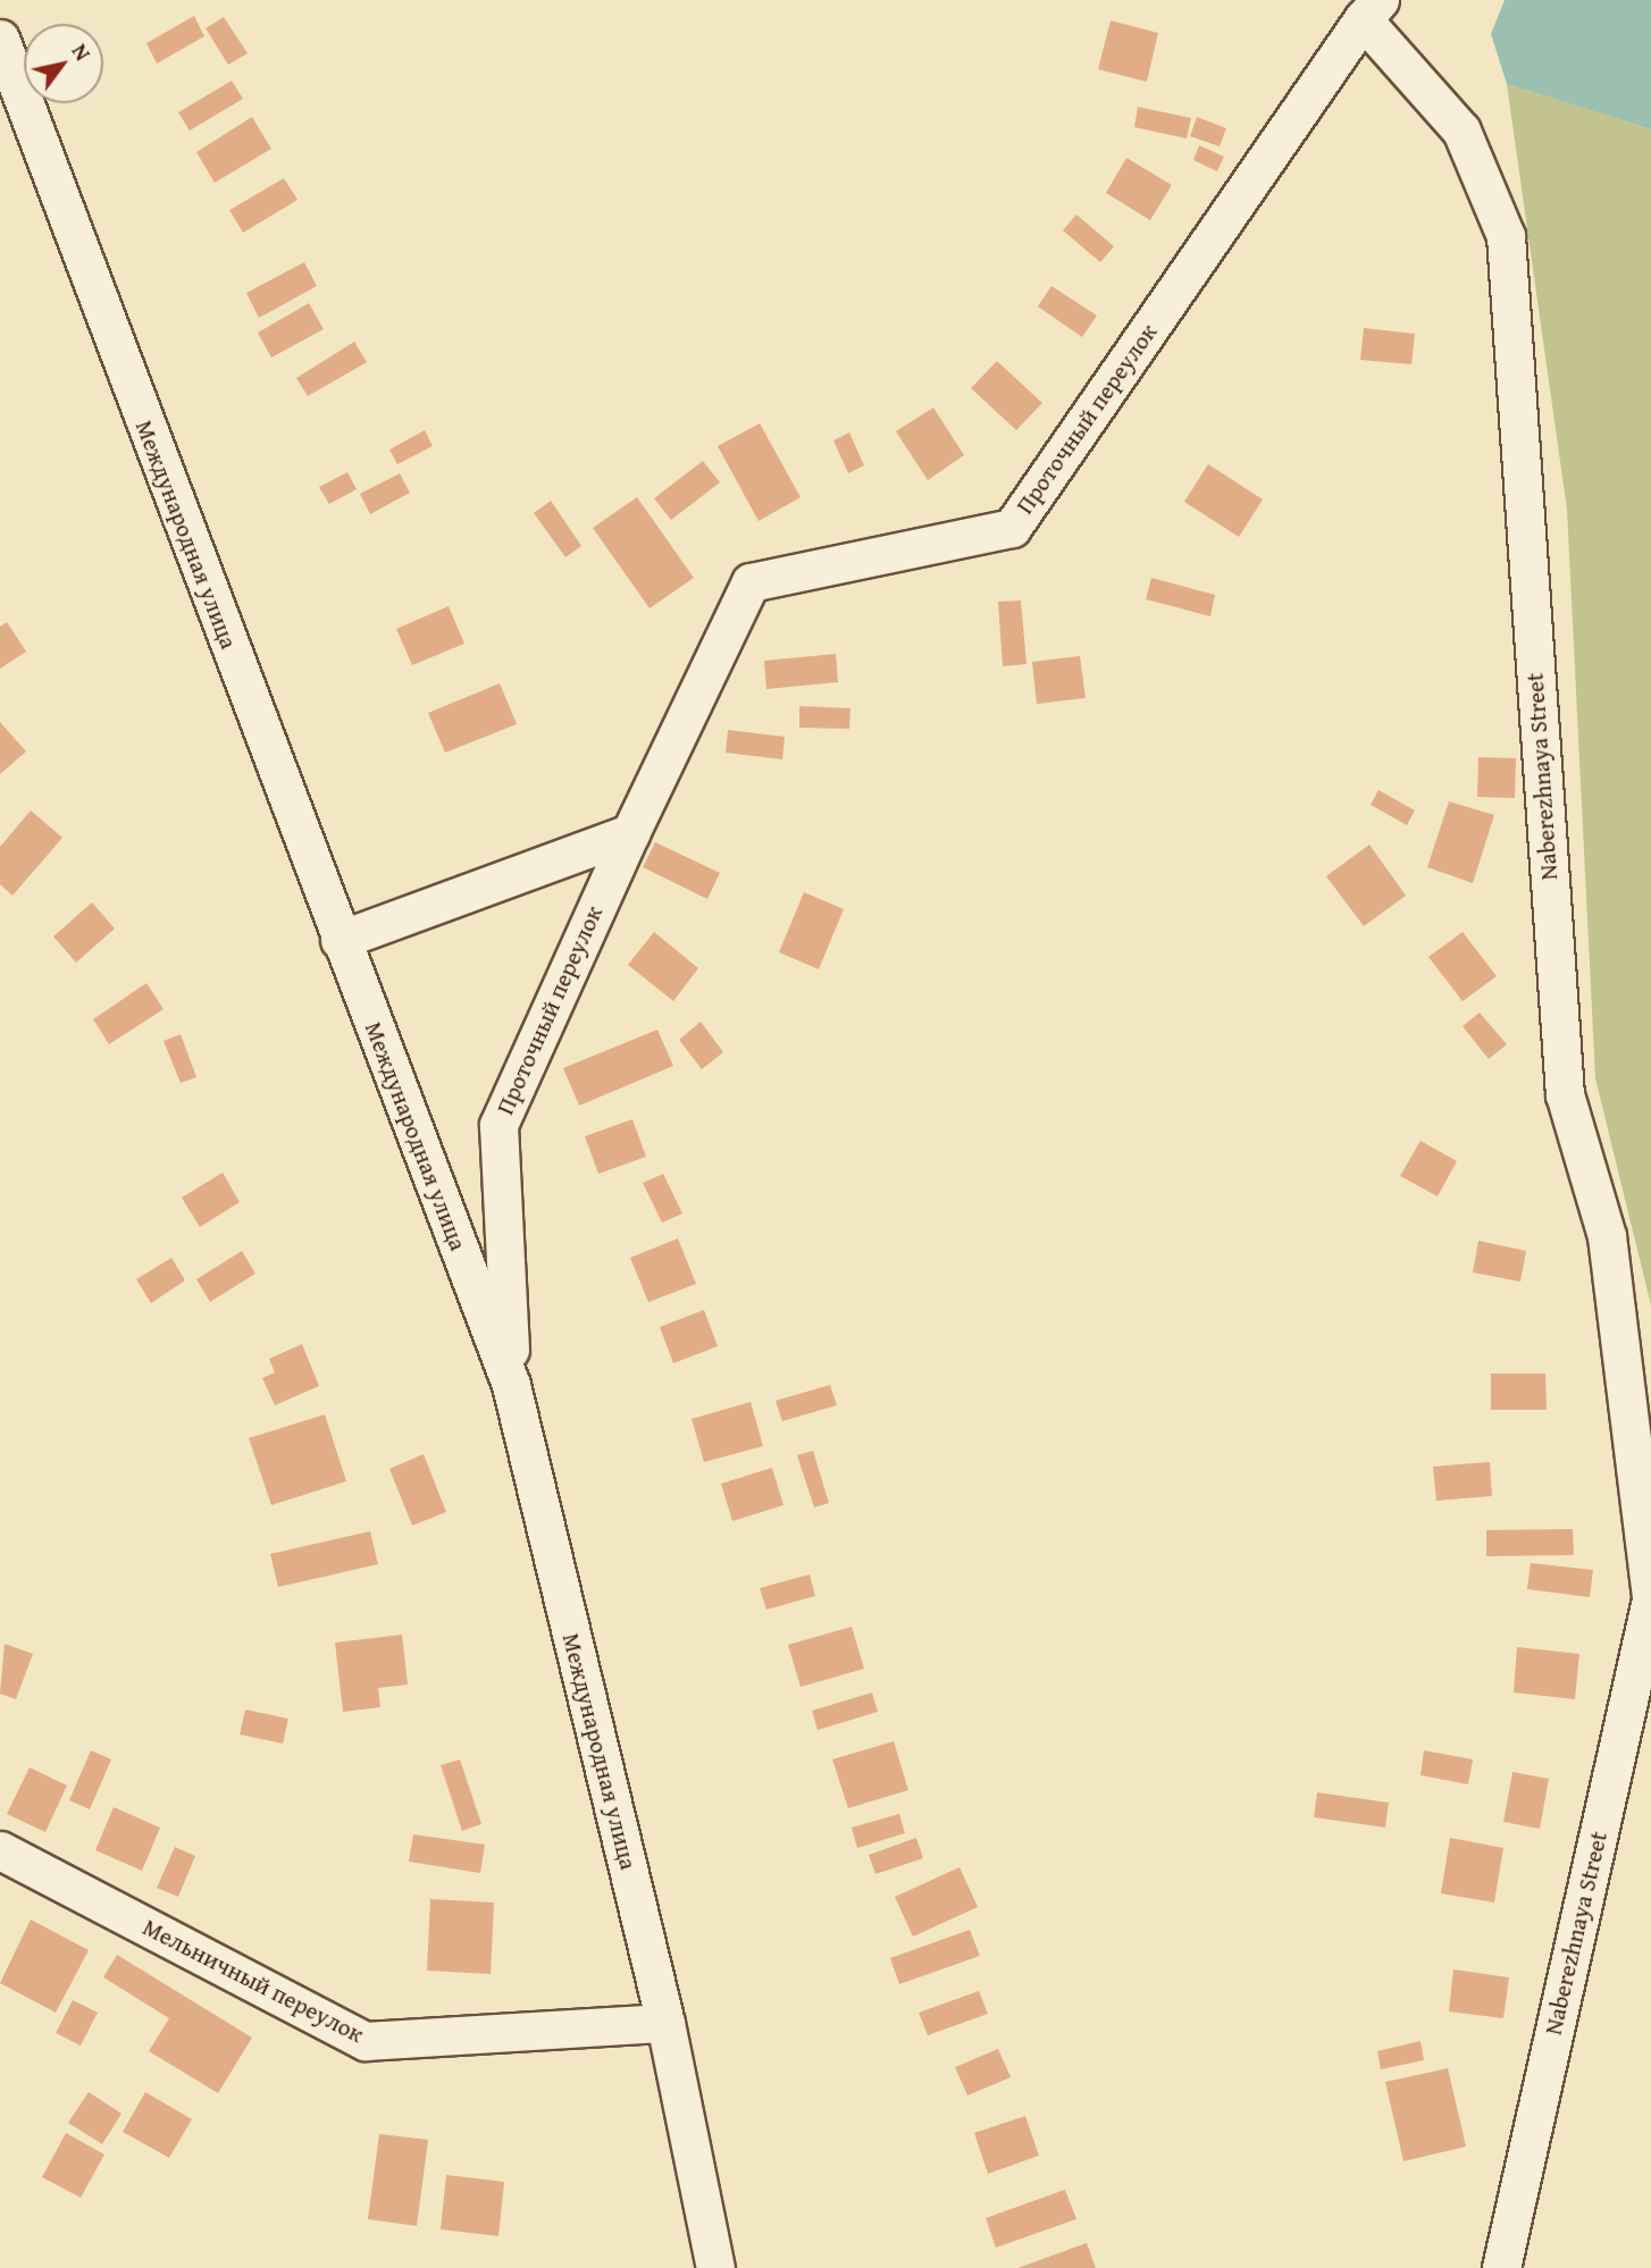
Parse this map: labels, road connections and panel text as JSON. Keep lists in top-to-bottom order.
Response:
{
  "streets": {
    "street": [
      "Проточный переулок",
      "Международная улица",
      "Naberezhnaya Street",
      "Мельничный переулок"
    ]
  },
  "crossings": [
    ["Проточный переулок", "Международная улица"],
    ["Проточный переулок", "Naberezhnaya Street"],
    ["Международная улица", "Мельничный переулок"]
  ],
  "north": "top right"
}
